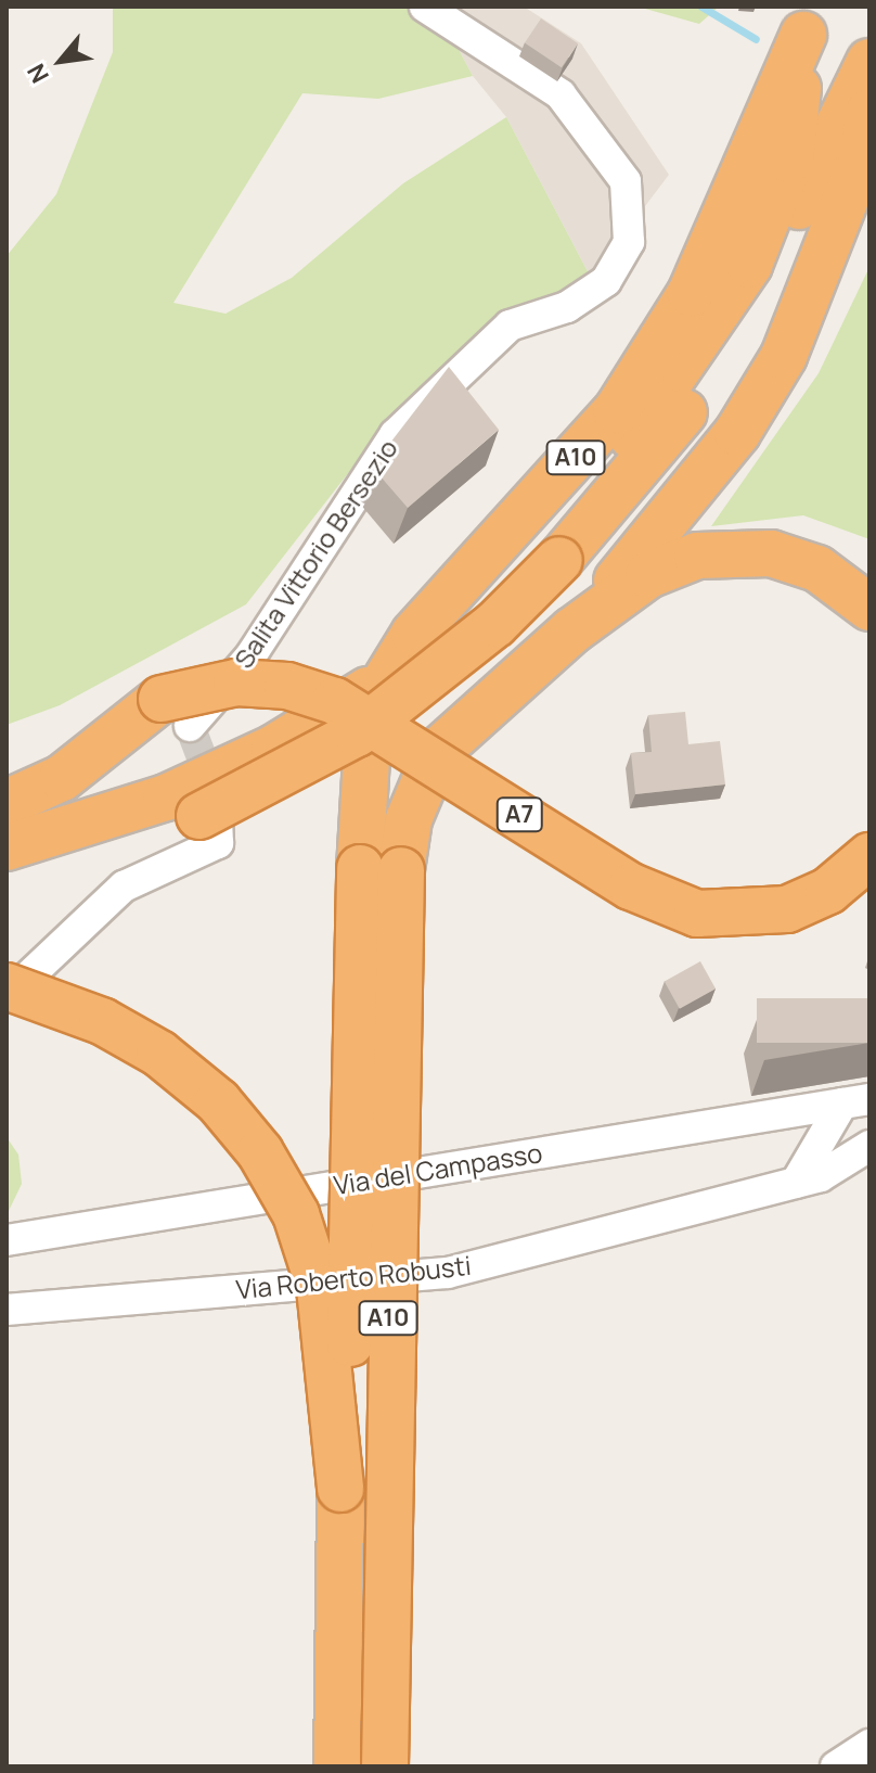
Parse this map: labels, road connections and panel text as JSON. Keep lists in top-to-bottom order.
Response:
{
  "streets": {
    "highway": ["A10", "A7"],
    "street": ["Salita Vittorio Bersezio", "Via del Campasso", "Via Roberto Robusti"]
  },
  "crossings": [
    ["Salita Vittorio Bersezio", "A7"]
  ],
  "north": "bottom left"
}
